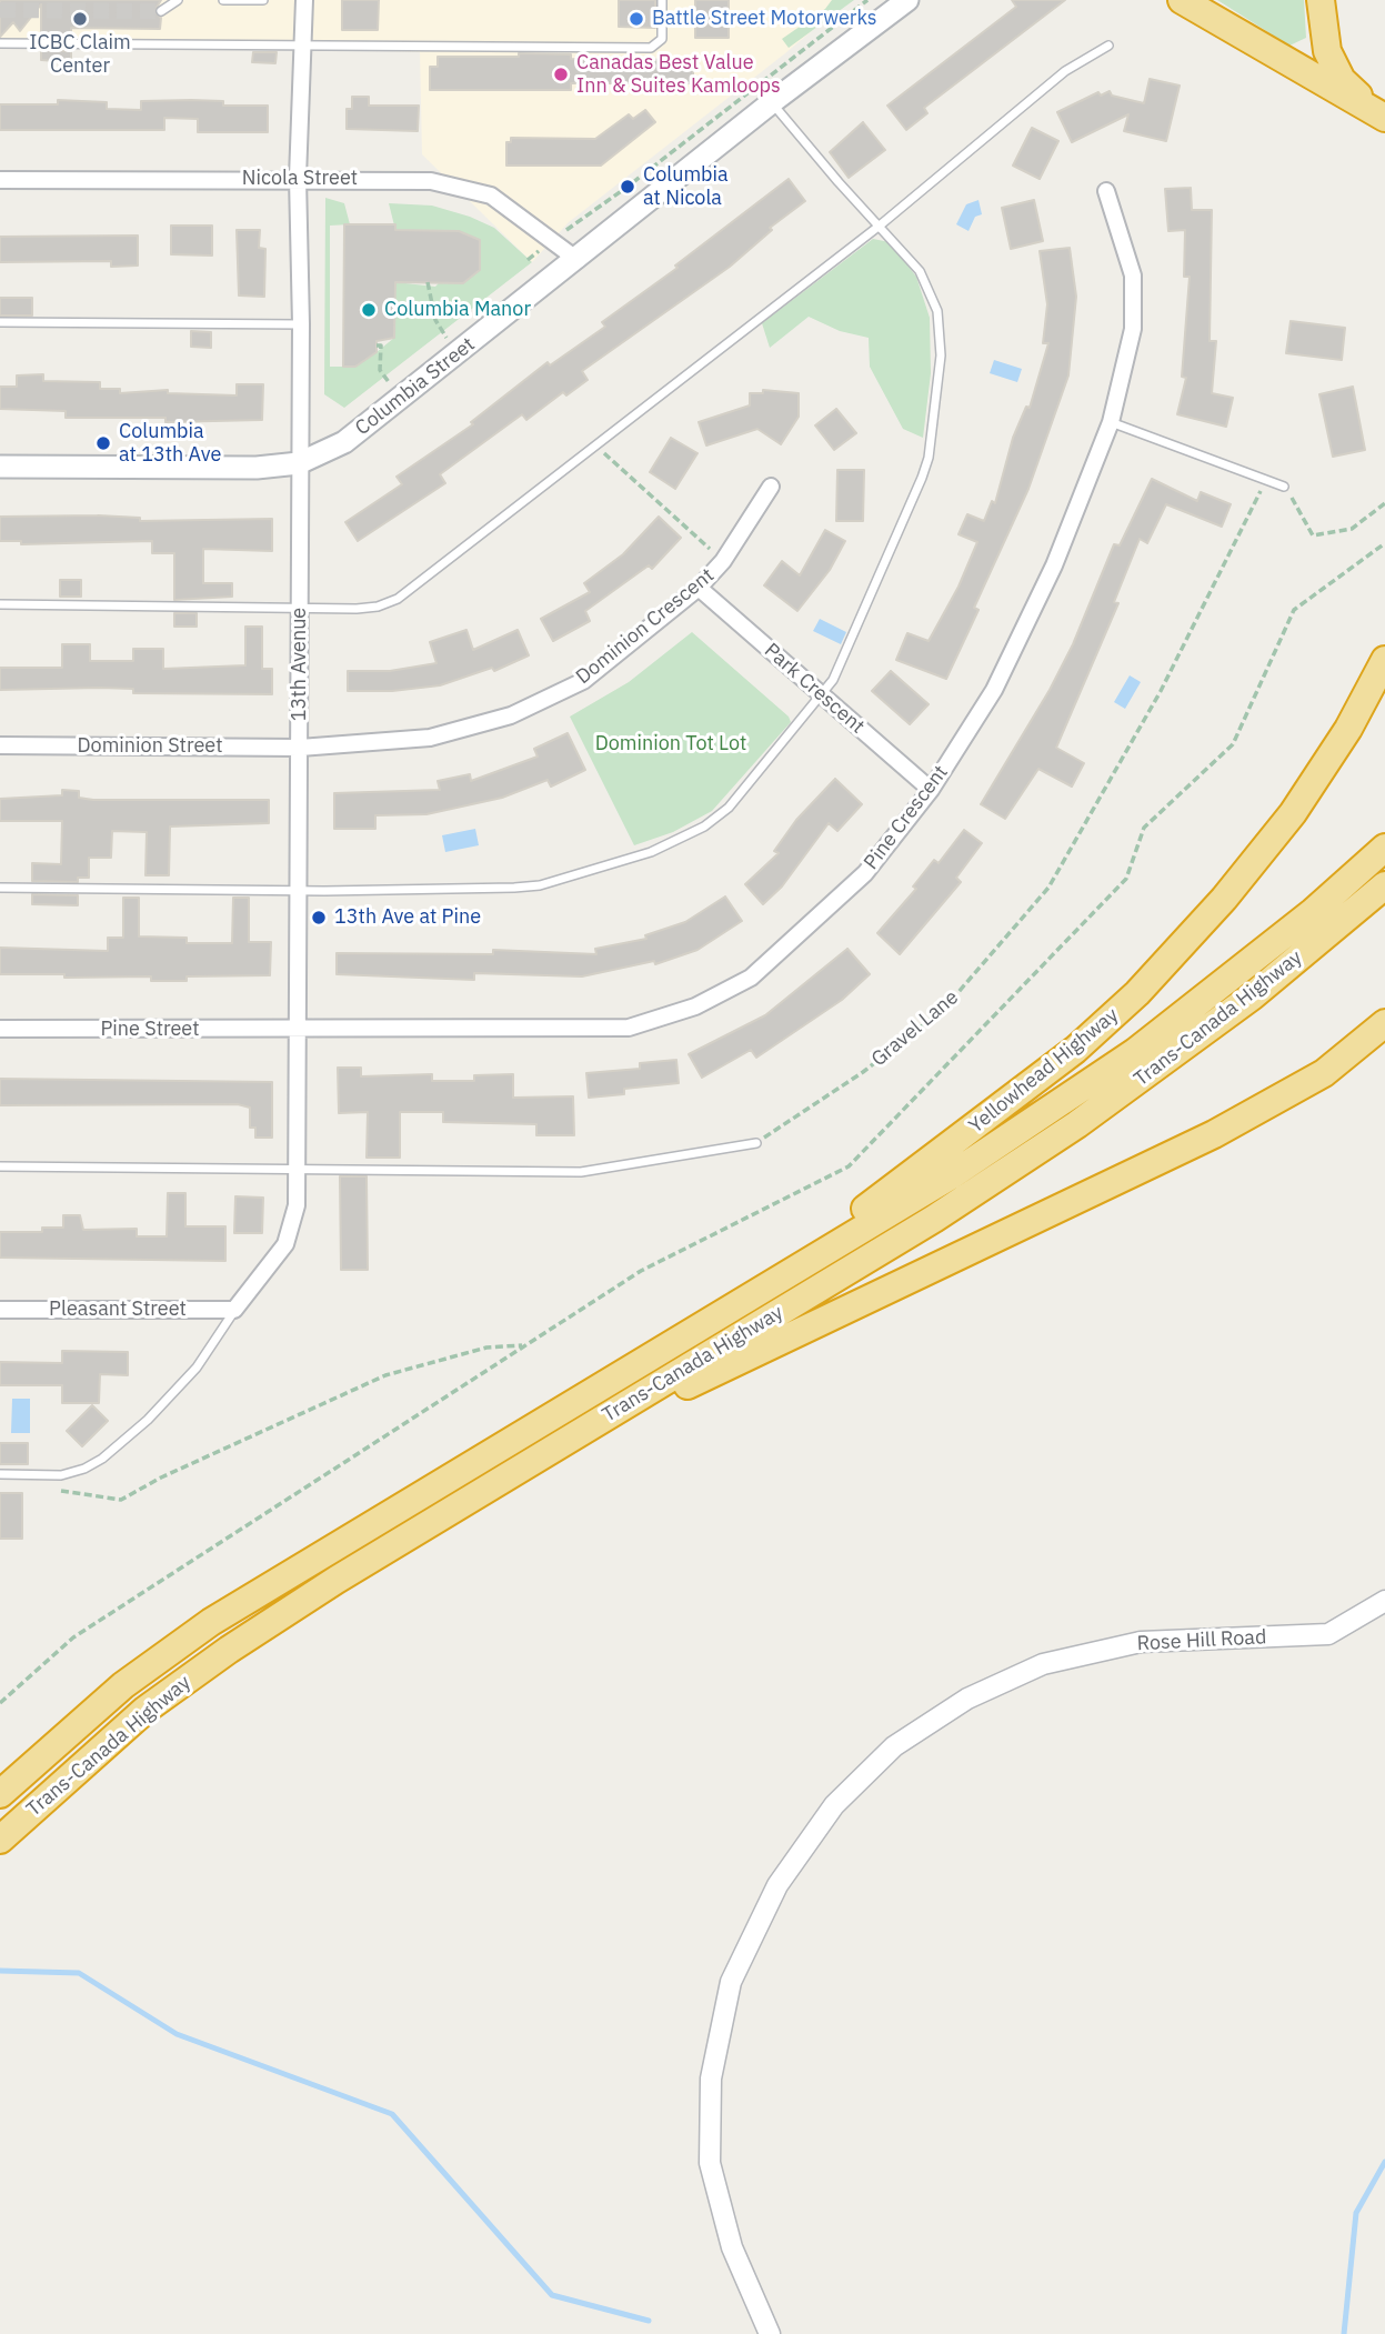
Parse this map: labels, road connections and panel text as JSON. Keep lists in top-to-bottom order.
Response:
{
  "streets": {
    "highway": ["Trans-Canada Highway", "Yellowhead Highway"],
    "main road": ["Columbia Street"],
    "street": [
      "Nicola Street",
      "Dominion Crescent",
      "13th Avenue",
      "Park Crescent",
      "Dominion Street",
      "Pine Crescent",
      "Pine Street",
      "Pleasant Street",
      "Rose Hill Road"
    ],
    "path": ["Gravel Lane"]
  },
  "crossings": [
    ["Nicola Street", "Columbia Street"],
    ["Nicola Street", "13th Avenue"],
    ["Columbia Street", "13th Avenue"],
    ["Dominion Crescent", "13th Avenue"],
    ["Dominion Crescent", "Park Crescent"],
    ["Dominion Crescent", "Dominion Street"],
    ["13th Avenue", "Dominion Street"],
    ["13th Avenue", "Pine Crescent"],
    ["13th Avenue", "Pine Street"],
    ["13th Avenue", "Pleasant Street"],
    ["Park Crescent", "Pine Crescent"],
    ["Pine Crescent", "Pine Street"],
    ["Trans-Canada Highway", "Yellowhead Highway"]
  ],
  "parks": ["Dominion Tot Lot"],
  "places": [
    "ICBC Claim Center",
    "Battle Street Motorwerks",
    "Canadas Best Value Inn & Suites Kamloops",
    "Columbia at Nicola",
    "Columbia Manor",
    "Columbia at 13th Ave",
    "13th Ave at Pine"
  ]
}
